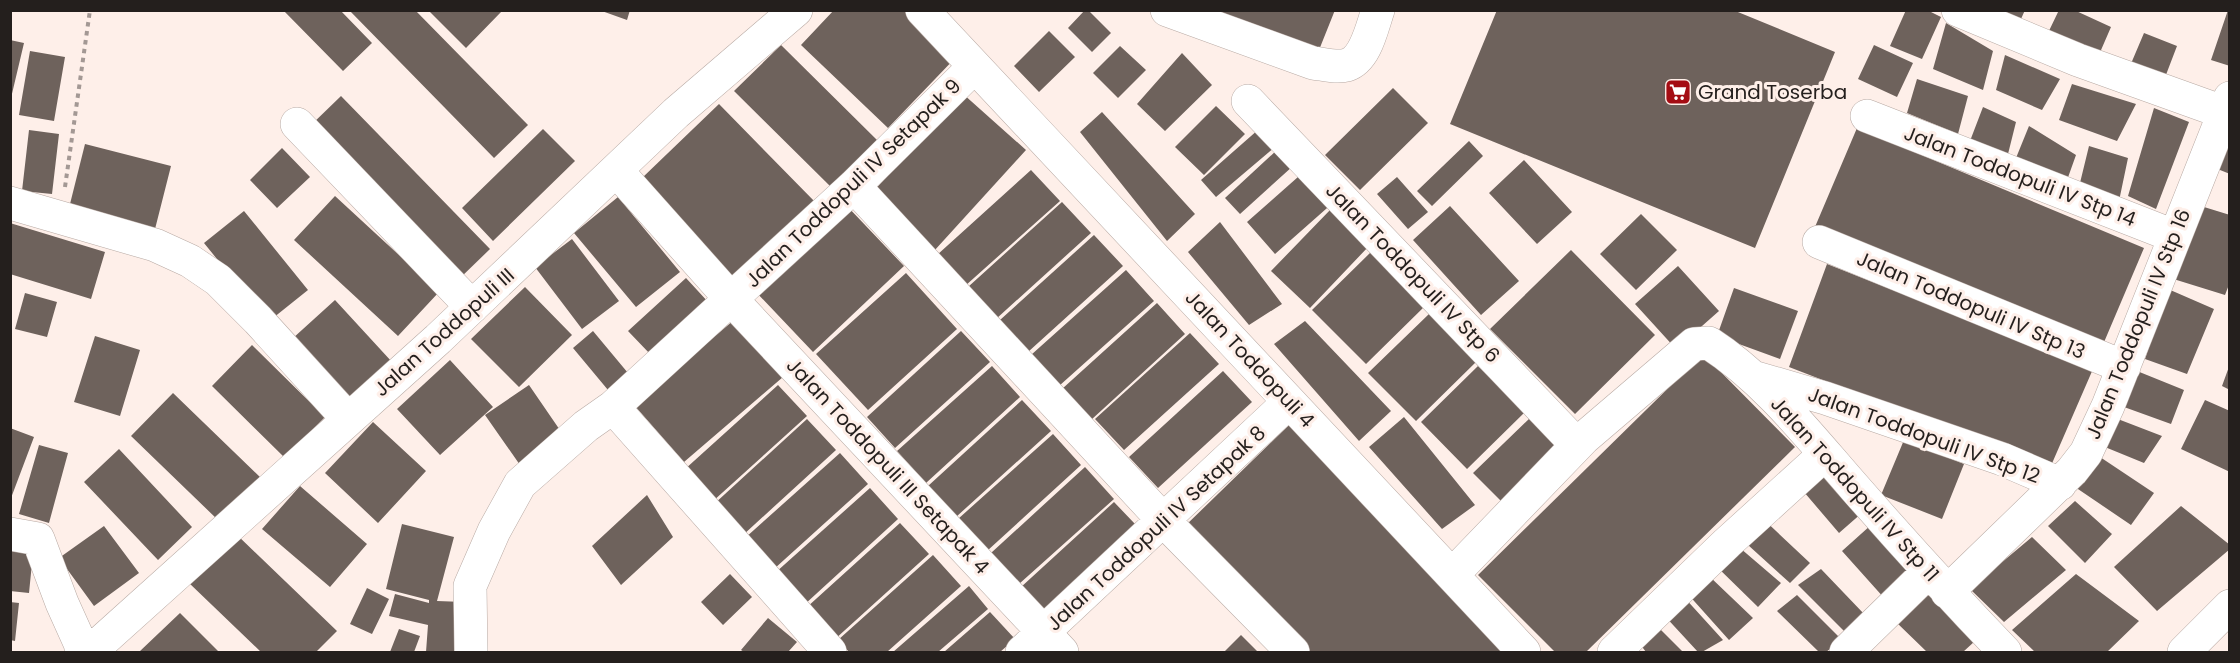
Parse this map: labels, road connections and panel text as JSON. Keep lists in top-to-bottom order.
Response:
{
  "streets": {
    "street": [
      "Jalan Toddopuli IV Stp 14",
      "Jalan Toddopuli IV Setapak 9",
      "Jalan Toddopuli IV Stp 6",
      "Jalan Toddopuli IV Stp 13",
      "Jalan Toddopuli IV Stp 16",
      "Jalan Toddopuli III",
      "Jalan Toddopuli 4",
      "Jalan Toddopuli IV Stp 12",
      "Jalan Toddopuli III Setapak 4",
      "Jalan Toddopuli IV Stp 11",
      "Jalan Toddopuli IV Setapak 8"
    ]
  },
  "crossings": [
    ["Jalan Toddopuli IV Stp 14", "Jalan Toddopuli IV Stp 16"],
    ["Jalan Toddopuli IV Setapak 9", "Jalan Toddopuli 4"],
    ["Jalan Toddopuli IV Setapak 9", "Jalan Toddopuli III Setapak 4"],
    ["Jalan Toddopuli IV Stp 6", "Jalan Toddopuli IV Stp 11"],
    ["Jalan Toddopuli IV Stp 13", "Jalan Toddopuli IV Stp 16"],
    ["Jalan Toddopuli IV Stp 16", "Jalan Toddopuli IV Stp 12"],
    ["Jalan Toddopuli IV Stp 16", "Jalan Toddopuli IV Stp 11"],
    ["Jalan Toddopuli III", "Jalan Toddopuli III Setapak 4"],
    ["Jalan Toddopuli 4", "Jalan Toddopuli IV Setapak 8"],
    ["Jalan Toddopuli IV Stp 12", "Jalan Toddopuli IV Stp 11"],
    ["Jalan Toddopuli III Setapak 4", "Jalan Toddopuli IV Setapak 8"]
  ],
  "places": {
    "supermarket": ["Grand Toserba"]
  }
}
